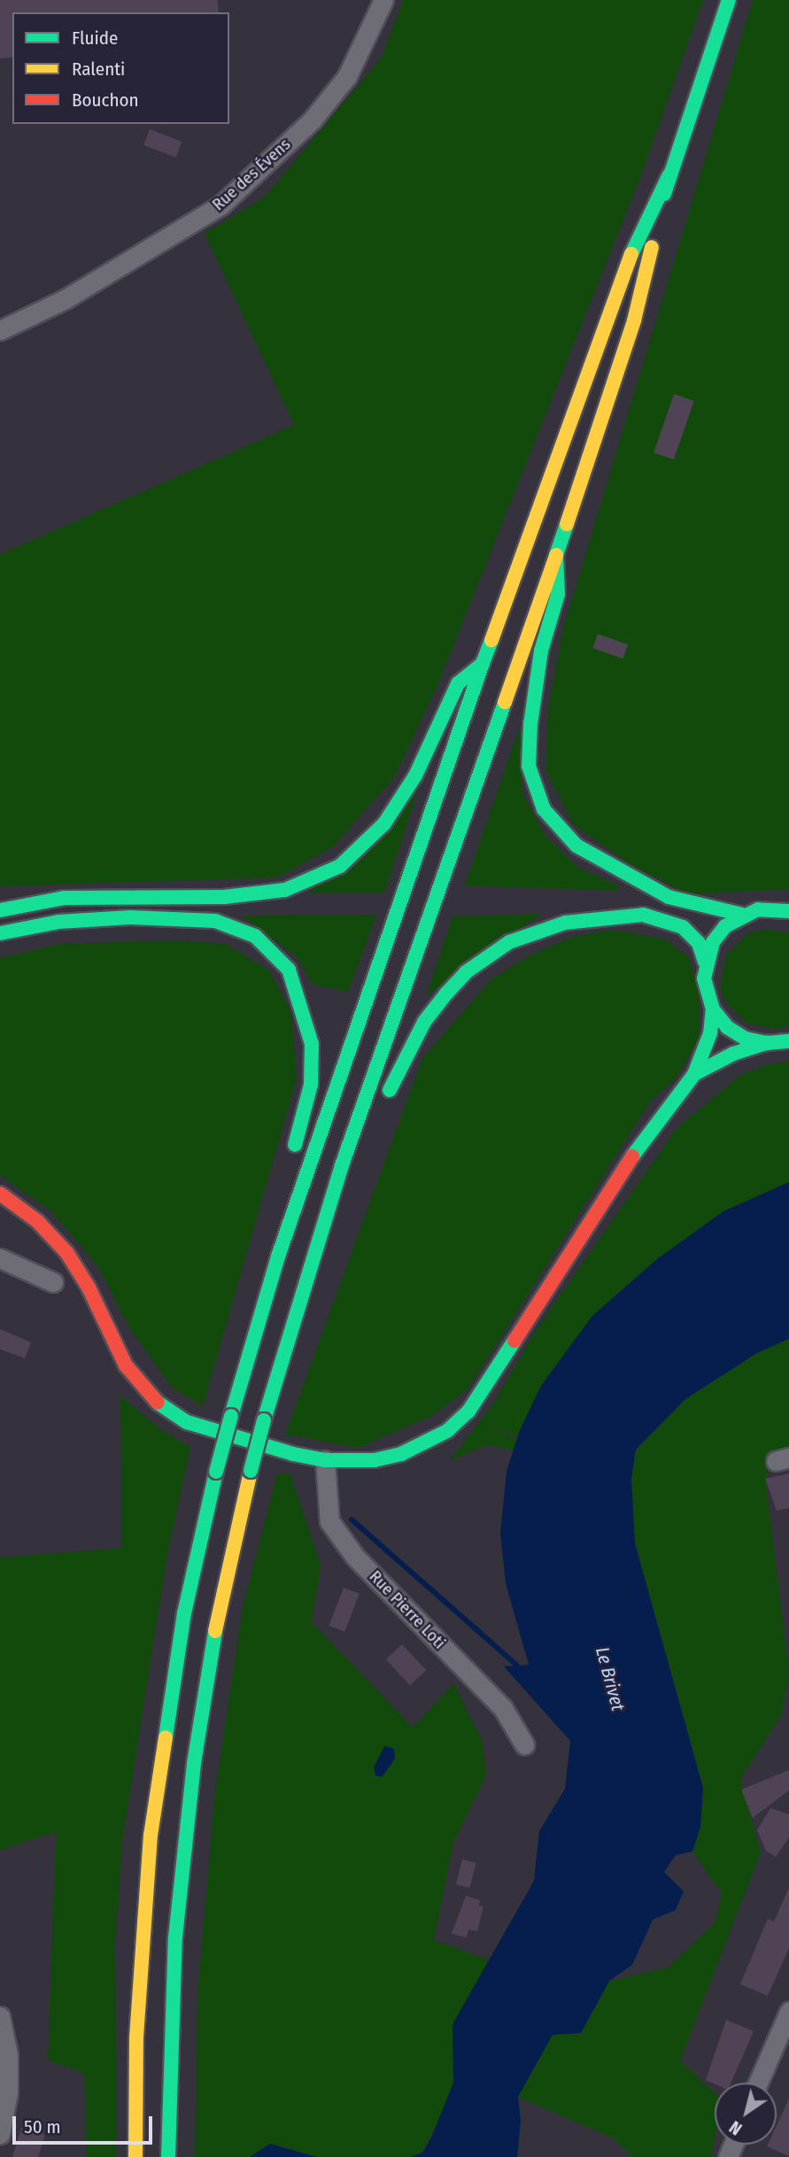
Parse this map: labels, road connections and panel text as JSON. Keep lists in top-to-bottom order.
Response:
{
  "streets": {
    "street": ["Rue des Évens", "Rue Pierre Loti"]
  },
  "water": ["Le Brivet"],
  "legend": ["Fluide", "Ralenti", "Bouchon"],
  "scale_bar": "50 m",
  "north": "bottom left"
}
